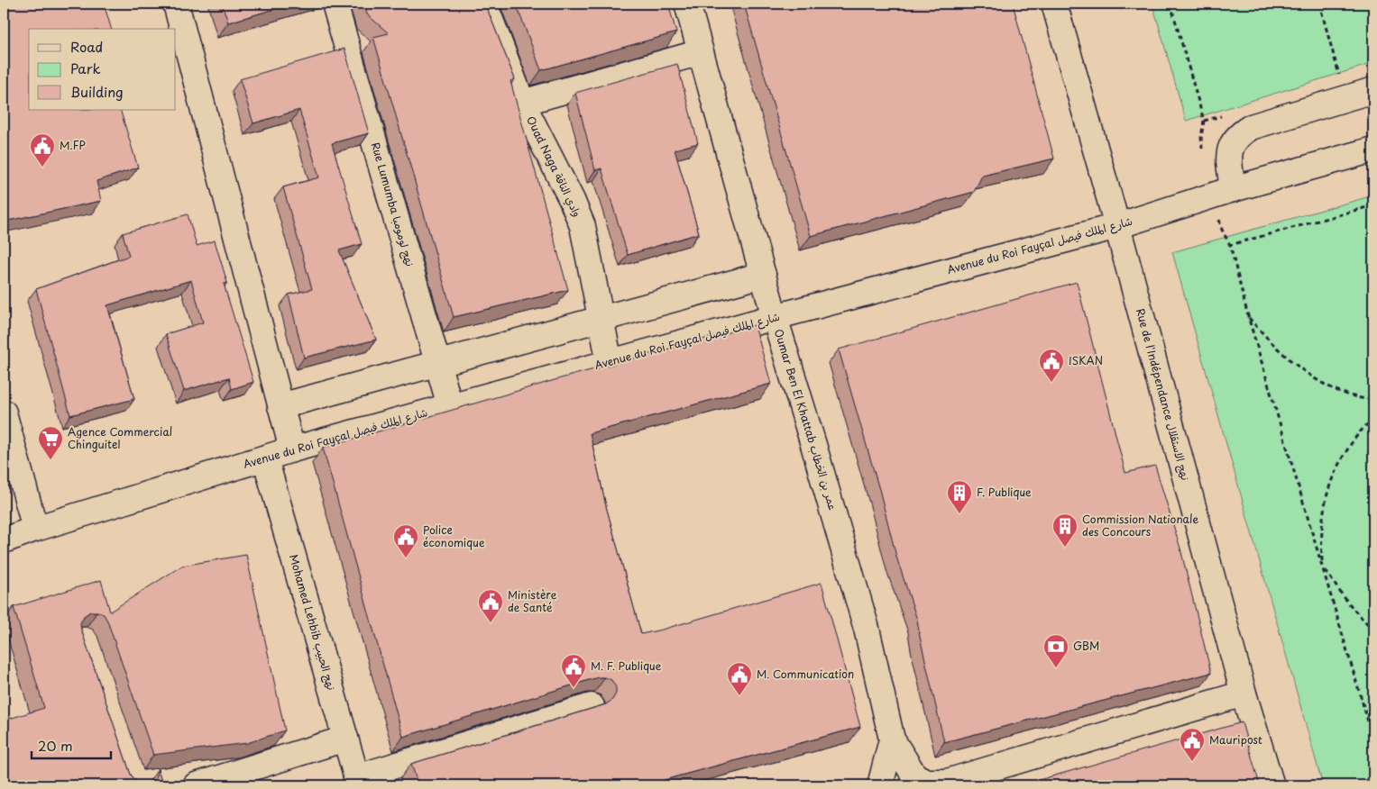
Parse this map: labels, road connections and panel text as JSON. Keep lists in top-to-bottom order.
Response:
{
  "streets": {
    "street": [
      "Ouad Naga وادي الناقة",
      "Rue Lumumba نهج لومومبا",
      "Avenue du Roi Fayçal شارع الملك فيصل",
      "Rue de l'Indépendance نهج الاستقلال",
      "Oumar Ben El Khattab عمر بن الخطاب",
      "Mohamed Lehbib نهج الحبيب"
    ]
  },
  "crossings": [
    ["Ouad Naga وادي الناقة", "Avenue du Roi Fayçal شارع الملك فيصل"],
    ["Rue Lumumba نهج لومومبا", "Avenue du Roi Fayçal شارع الملك فيصل"],
    ["Avenue du Roi Fayçal شارع الملك فيصل", "Rue de l'Indépendance نهج الاستقلال"],
    ["Avenue du Roi Fayçal شارع الملك فيصل", "Oumar Ben El Khattab عمر بن الخطاب"],
    ["Avenue du Roi Fayçal شارع الملك فيصل", "Mohamed Lehbib نهج الحبيب"]
  ],
  "places": {
    "public building": [
      "M.FP",
      "ISKAN",
      "Police économique",
      "Ministère de Santé",
      "M. F. Publique",
      "M. Communication",
      "Mauripost"
    ],
    "supermarket": ["Agence Commercial Chinguitel"],
    "building": ["F. Publique", "Commission Nationale des Concours"],
    "bank": ["GBM"]
  },
  "legend": ["Road", "Park", "Building"],
  "scale_bar": "20 m"
}
